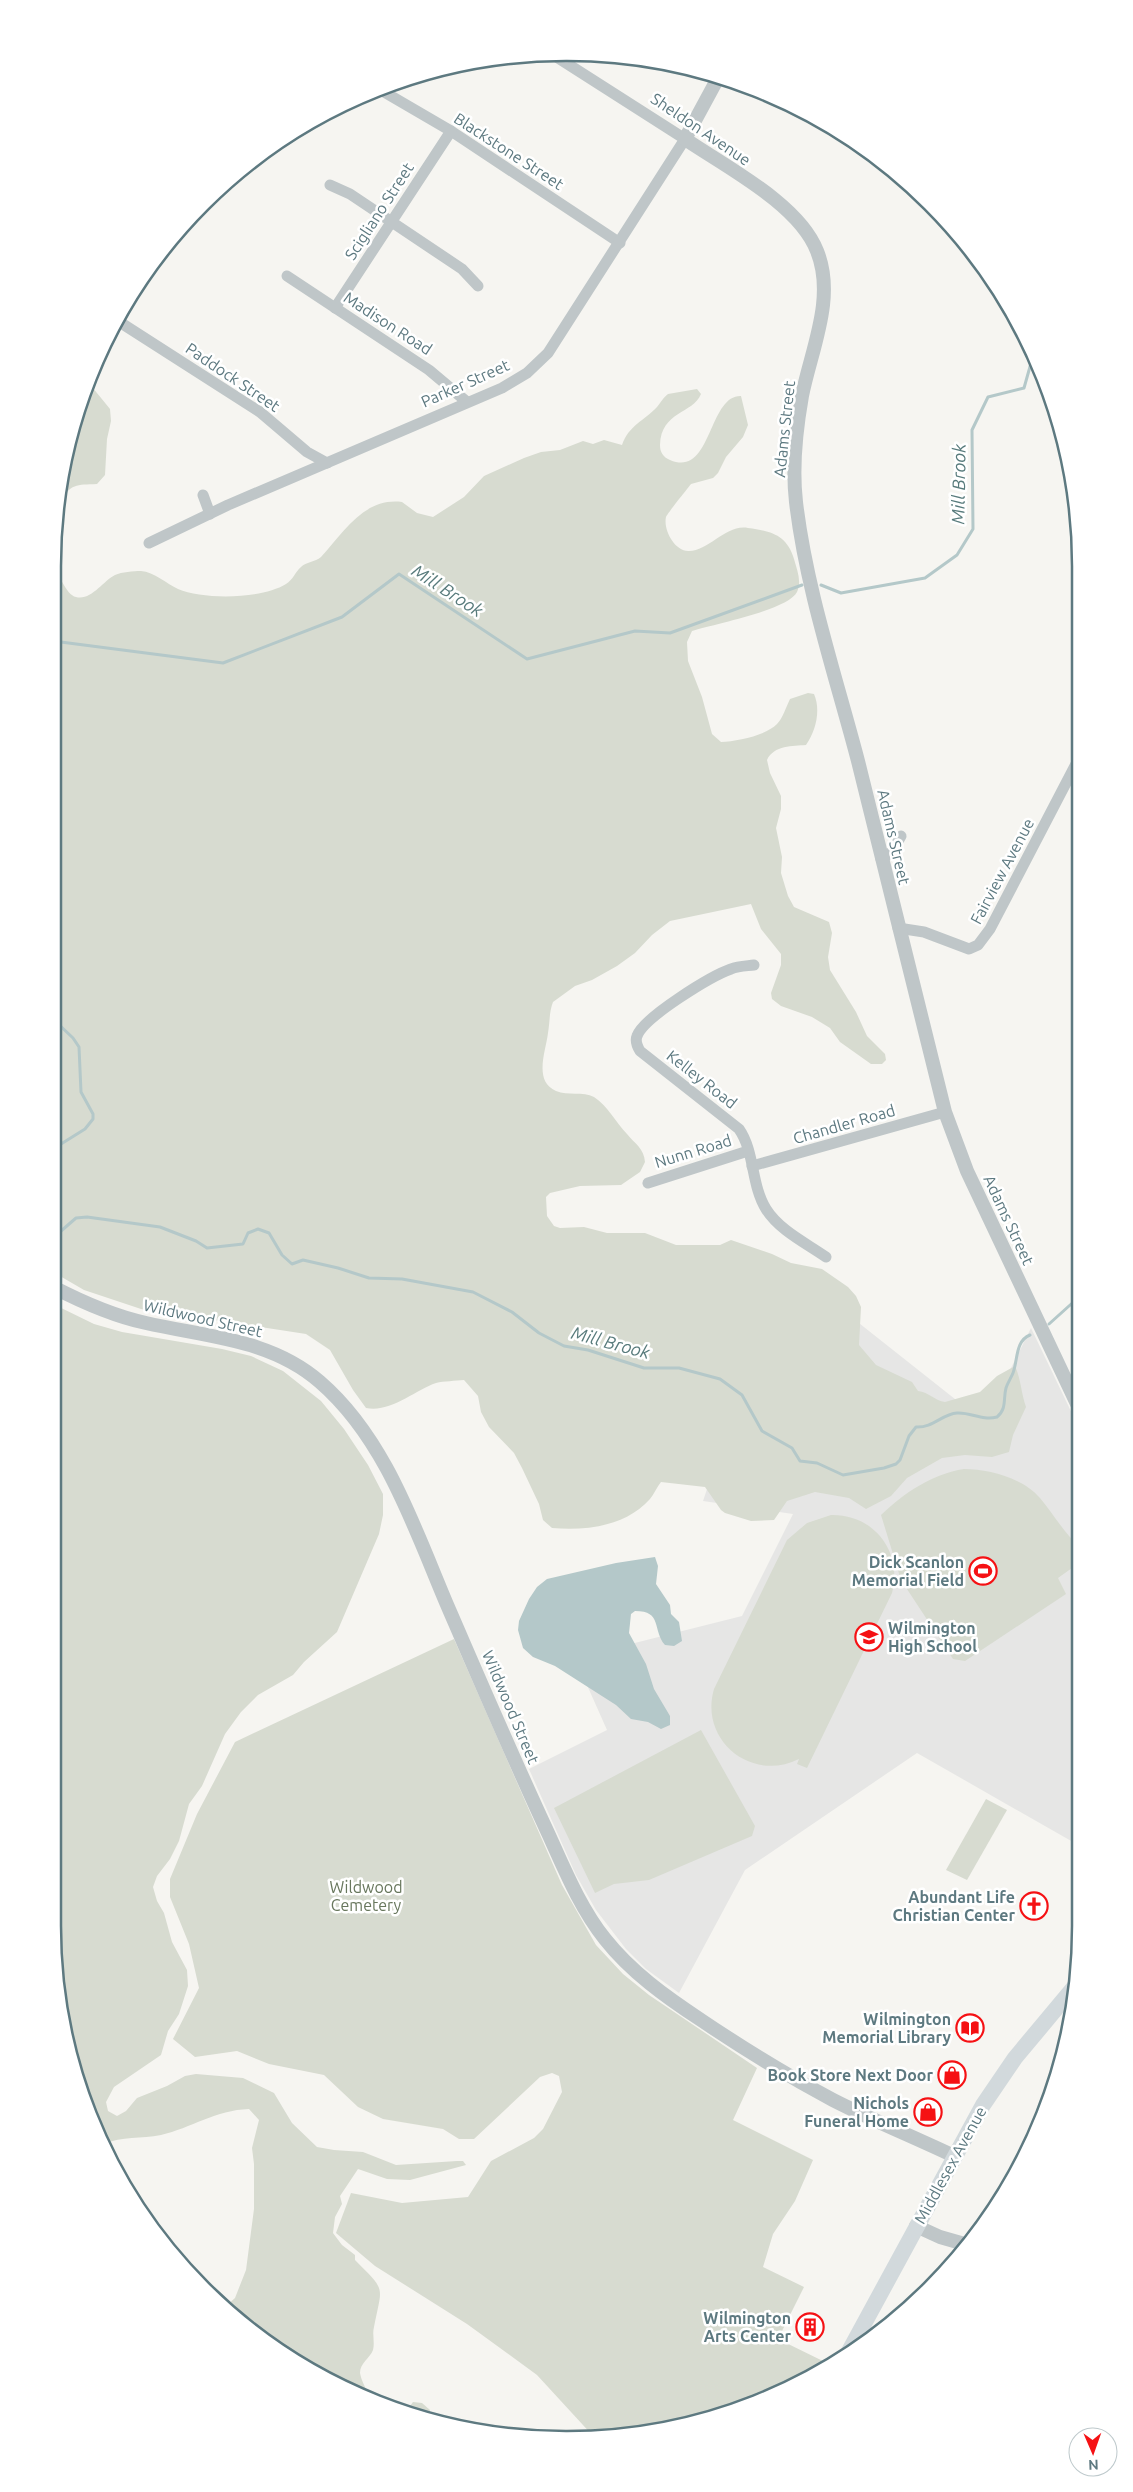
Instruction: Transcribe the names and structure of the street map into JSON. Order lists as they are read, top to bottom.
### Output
{
  "streets": {
    "main road": ["Middlesex Avenue"],
    "street": [
      "Sheldon Avenue",
      "Blackstone Street",
      "Scigliano Street",
      "Madison Road",
      "Paddock Street",
      "Parker Street",
      "Adams Street",
      "Fairview Avenue",
      "Kelley Road",
      "Chandler Road",
      "Nunn Road",
      "Wildwood Street"
    ]
  },
  "crossings": [
    ["Sheldon Avenue", "Parker Street"],
    ["Sheldon Avenue", "Adams Street"],
    ["Blackstone Street", "Scigliano Street"],
    ["Blackstone Street", "Parker Street"],
    ["Scigliano Street", "Madison Road"],
    ["Madison Road", "Parker Street"],
    ["Paddock Street", "Parker Street"],
    ["Adams Street", "Fairview Avenue"],
    ["Adams Street", "Chandler Road"],
    ["Kelley Road", "Chandler Road"],
    ["Kelley Road", "Nunn Road"],
    ["Wildwood Street", "Middlesex Avenue"]
  ],
  "water": ["Mill Brook"],
  "parks": ["Wildwood Cemetery"],
  "places": {
    "sports": ["Dick Scanlon Memorial Field"],
    "school or university": ["Wilmington High School"],
    "church": ["Abundant Life Christian Center"],
    "library": ["Wilmington Memorial Library"],
    "shop": ["Book Store Next Door", "Nichols Funeral Home"],
    "building": ["Wilmington Arts Center"]
  },
  "north": "bottom"
}
